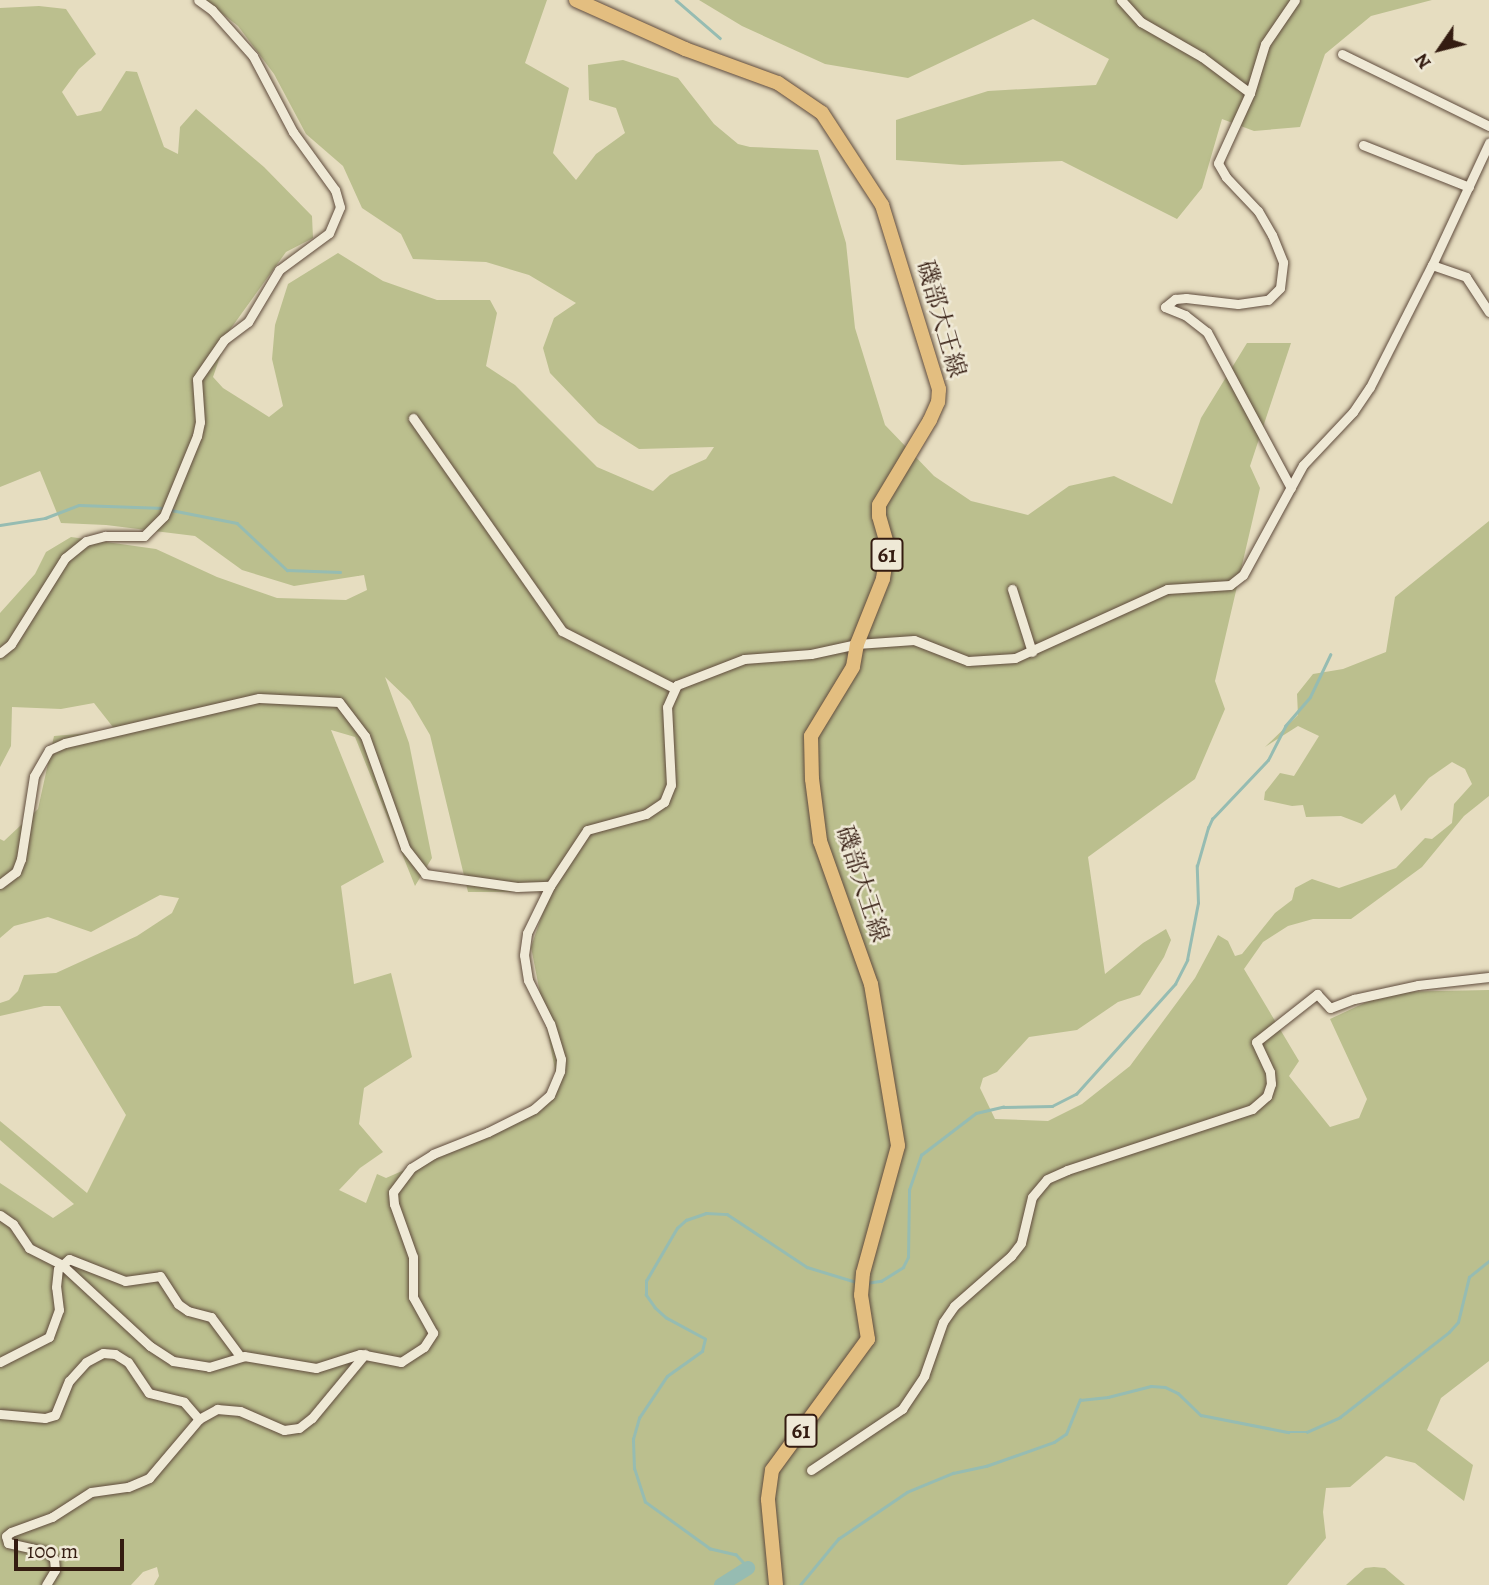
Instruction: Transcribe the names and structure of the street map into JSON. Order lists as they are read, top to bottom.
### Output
{
  "streets": {
    "main road": ["磯部大王線", "61"]
  },
  "scale_bar": "100 m",
  "north": "bottom left"
}
